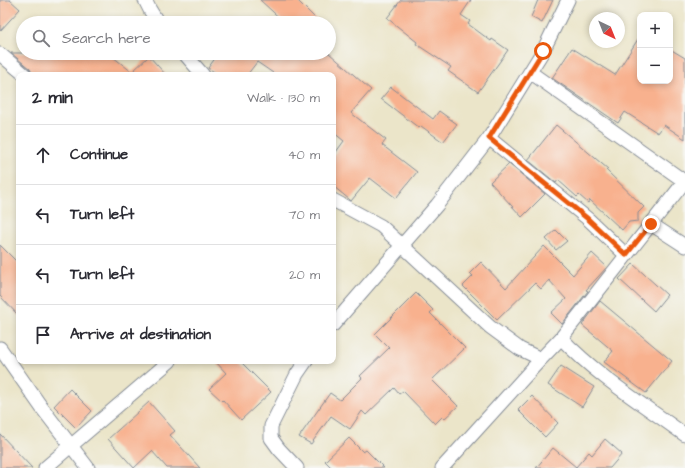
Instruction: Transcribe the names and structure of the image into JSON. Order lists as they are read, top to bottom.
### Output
{
  "north": "bottom right",
  "page": {
    "map_buttons": ["+", "−"],
    "search": "Search here",
    "heading": ["2 min", "Walk · 130 m"],
    "list": [
      ["Continue", "40 m"],
      ["Turn left", "70 m"],
      ["Turn left", "20 m"],
      "Arrive at destination"
    ]
  }
}
